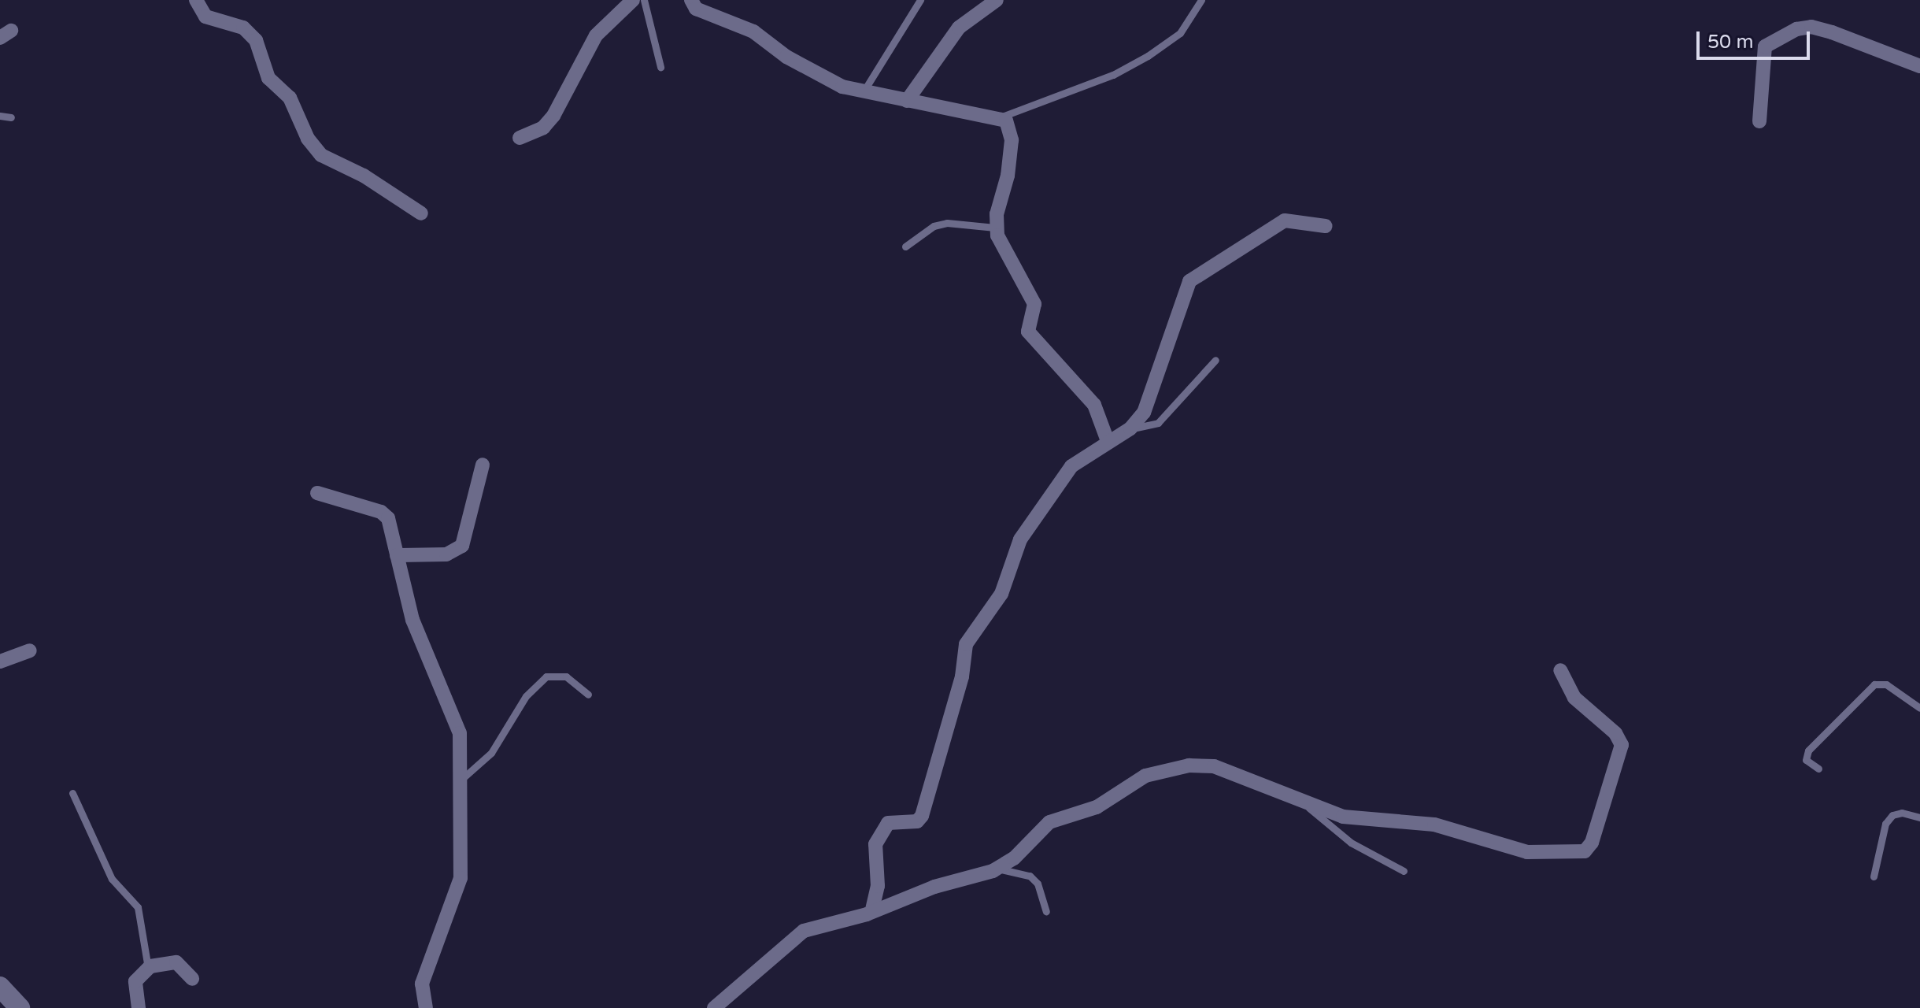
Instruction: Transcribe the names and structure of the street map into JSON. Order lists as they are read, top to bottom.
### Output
{
  "scale_bar": "50 m"
}
